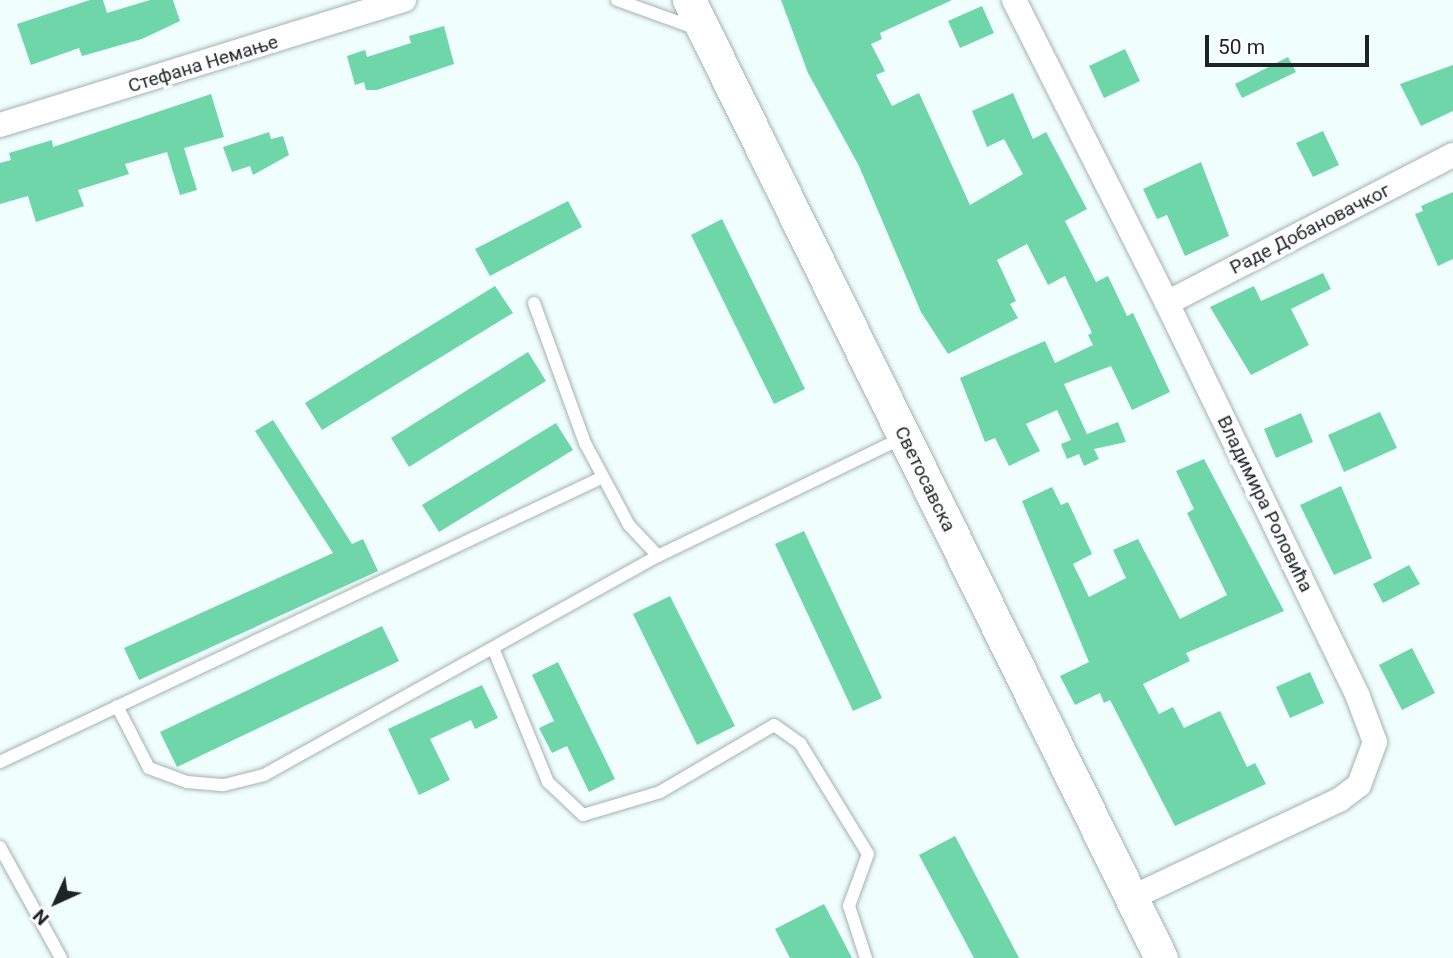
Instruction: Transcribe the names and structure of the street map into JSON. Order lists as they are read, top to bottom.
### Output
{
  "streets": {
    "main road": ["Светосавска"],
    "street": ["Стефана Немање", "Раде Добановачког", "Владимира Роловића"]
  },
  "crossings": [
    ["Раде Добановачког", "Владимира Роловића"],
    ["Светосавска", "Владимира Роловића"]
  ],
  "scale_bar": "50 m",
  "north": "bottom left"
}
